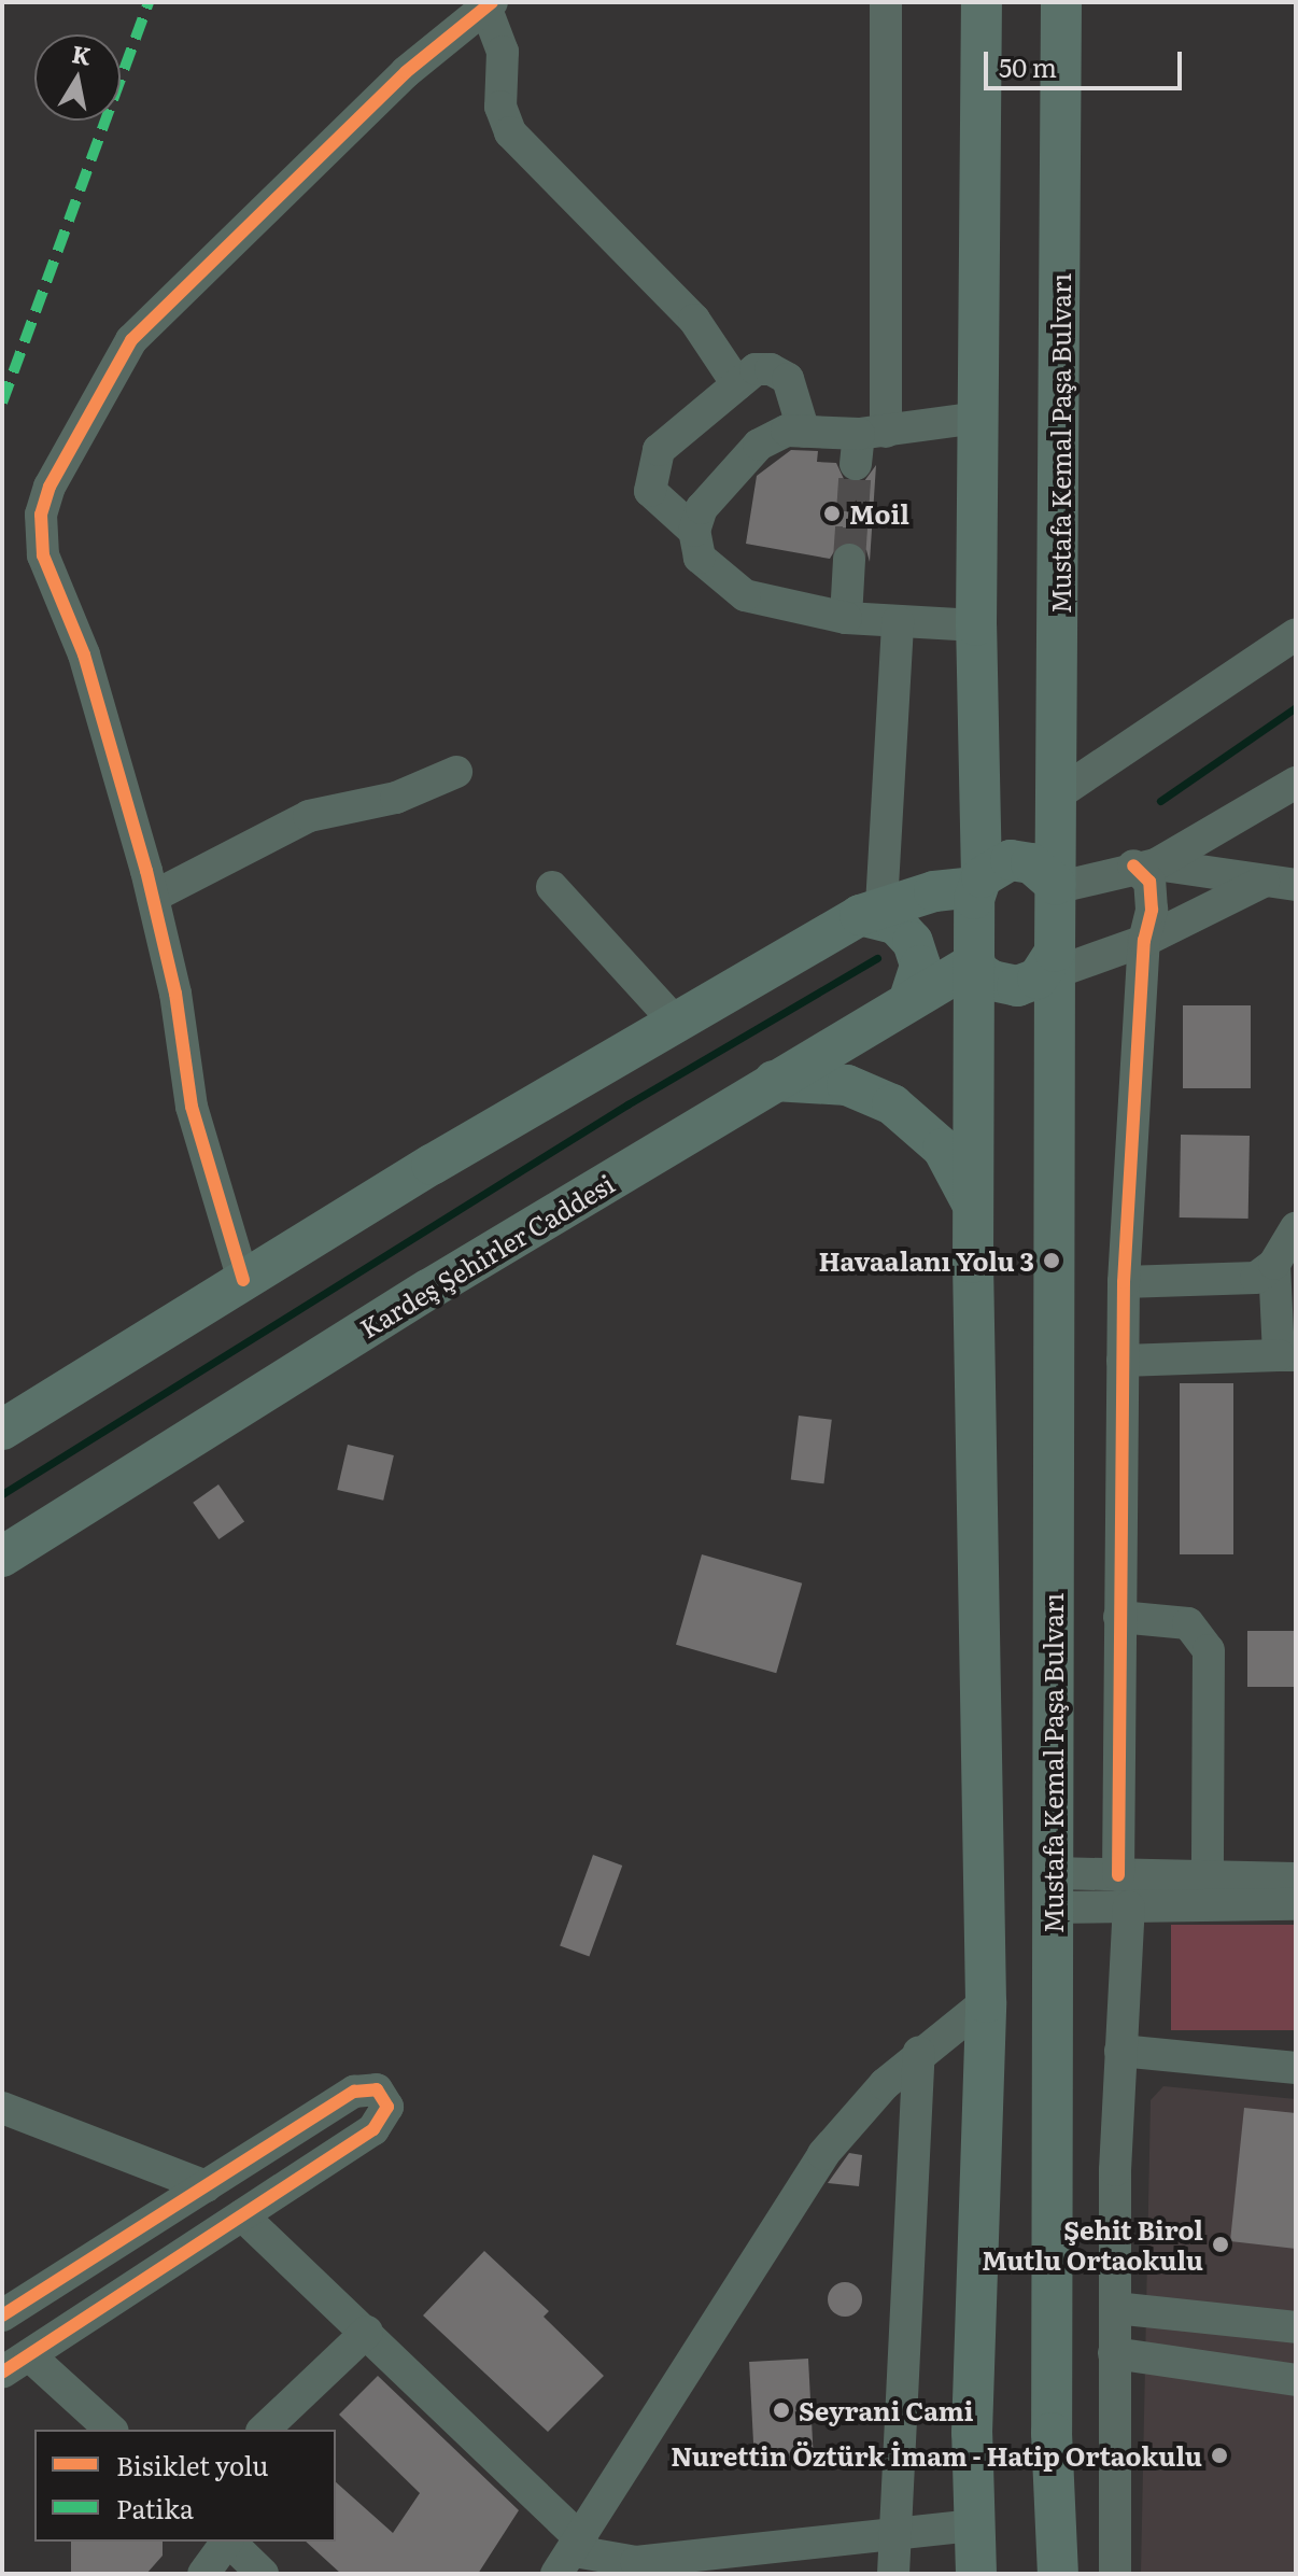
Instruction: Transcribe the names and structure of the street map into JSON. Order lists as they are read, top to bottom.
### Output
{
  "streets": {
    "main road": ["Mustafa Kemal Paşa Bulvarı", "Kardeş Şehirler Caddesi"]
  },
  "crossings": [
    ["Mustafa Kemal Paşa Bulvarı", "Kardeş Şehirler Caddesi"]
  ],
  "places": [
    "Moil",
    "Havaalanı Yolu 3",
    "Şehit Birol Mutlu Ortaokulu",
    "Seyrani Cami",
    "Nurettin Öztürk İmam - Hatip Ortaokulu"
  ],
  "legend": ["Bisiklet yolu", "Patika"],
  "scale_bar": "50 m",
  "north": "top"
}
